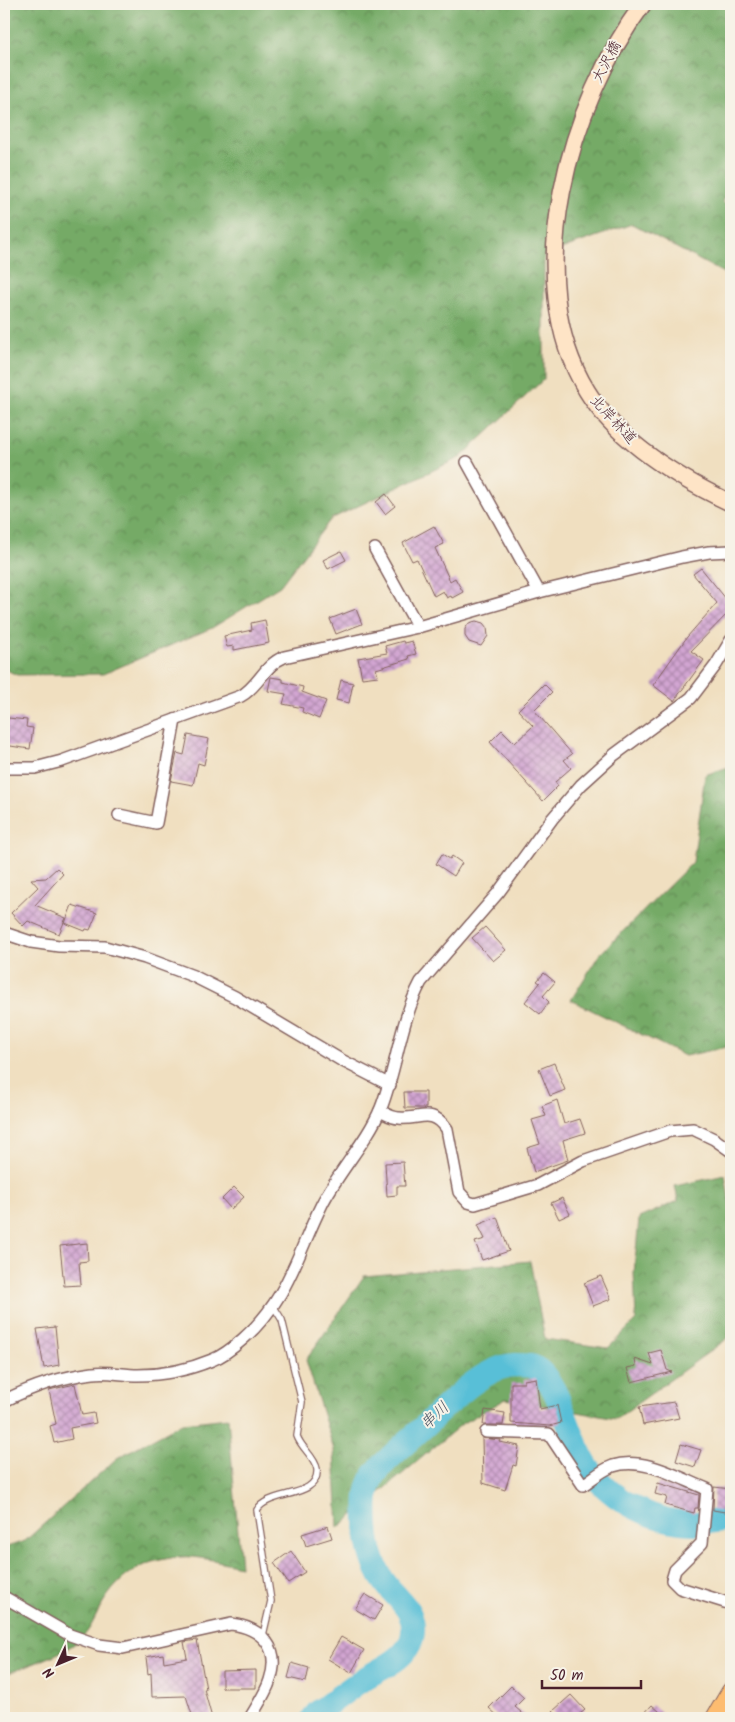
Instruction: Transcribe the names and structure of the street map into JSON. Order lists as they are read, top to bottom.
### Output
{
  "streets": {
    "street": ["大沢橋", "北岸林道"]
  },
  "crossings": [
    ["大沢橋", "北岸林道"]
  ],
  "water": ["串川"],
  "scale_bar": "50 m",
  "north": "bottom left"
}
